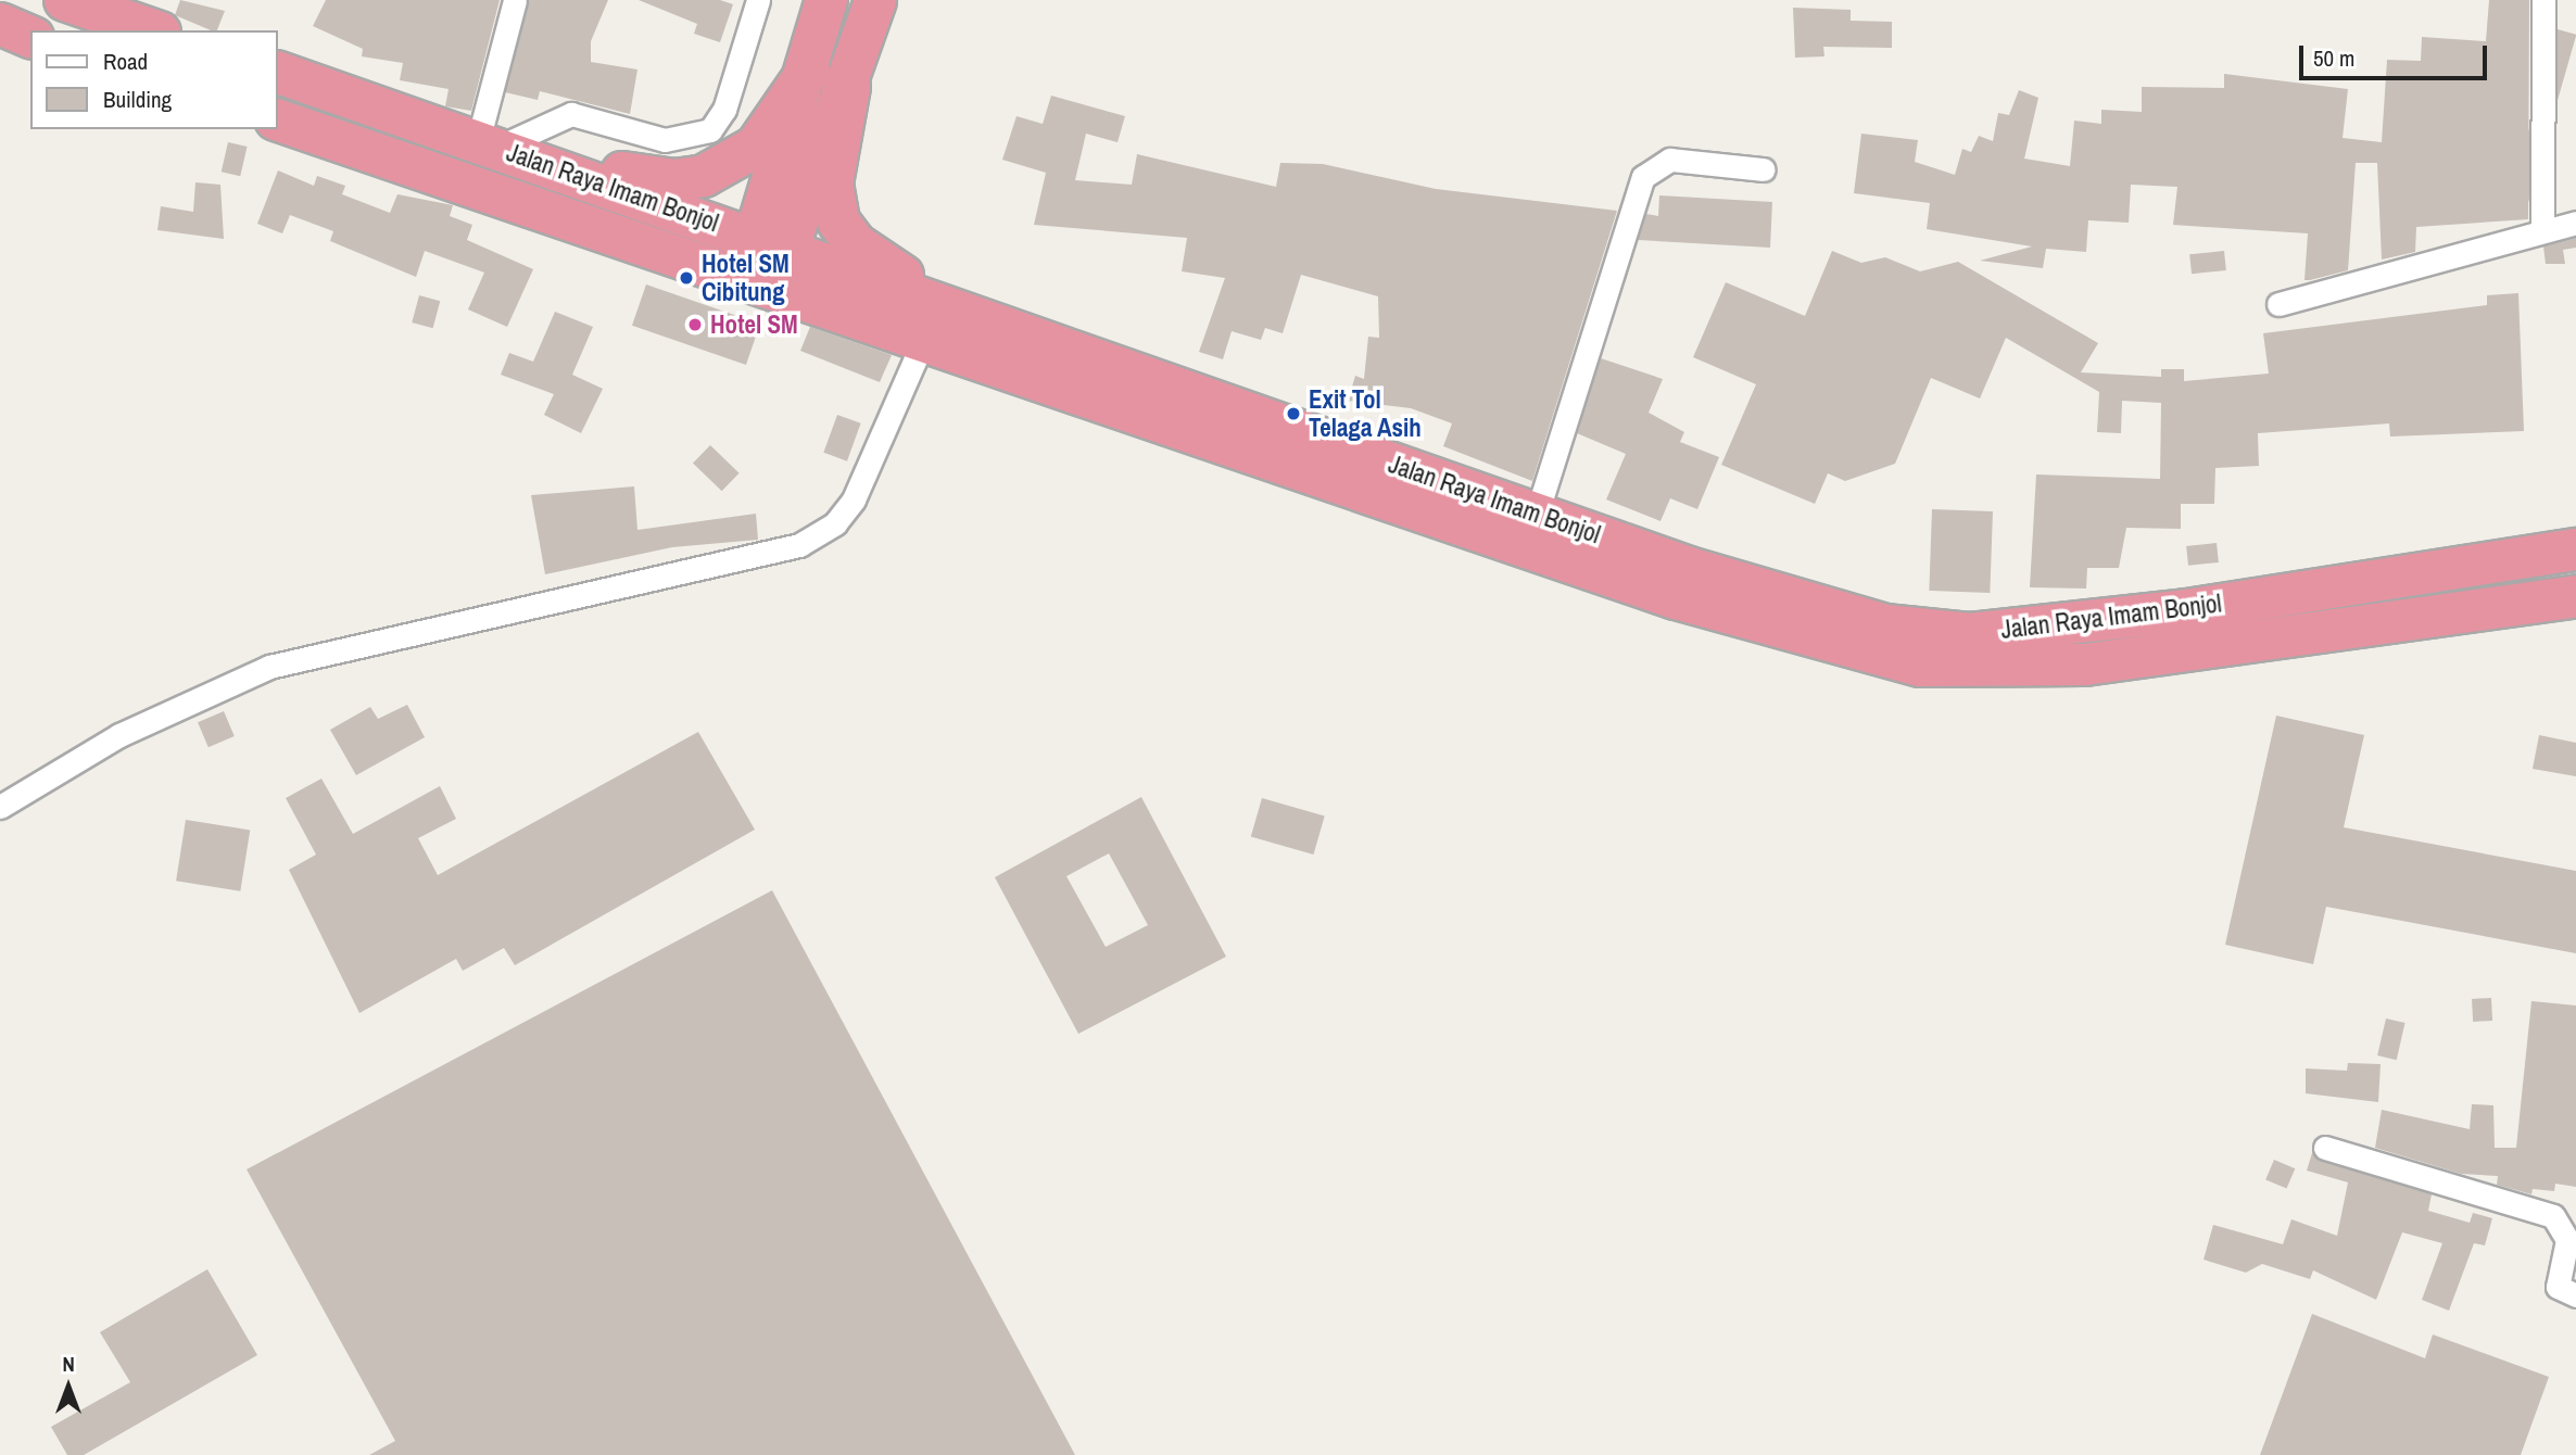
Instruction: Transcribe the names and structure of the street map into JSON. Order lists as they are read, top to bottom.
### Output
{
  "streets": {
    "highway": ["Jalan Raya Imam Bonjol"]
  },
  "places": ["Hotel SM Cibitung", "Hotel SM", "Exit Tol Telaga Asih"],
  "legend": ["Road", "Building"],
  "scale_bar": "50 m",
  "north": "top"
}
